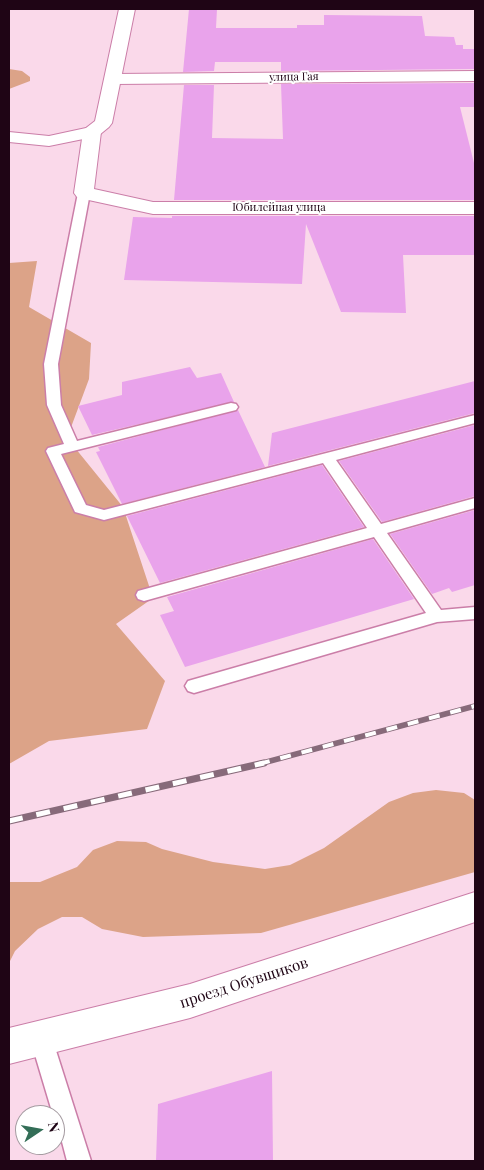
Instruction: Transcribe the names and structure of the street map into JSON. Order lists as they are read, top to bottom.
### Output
{
  "streets": {
    "street": ["улица Гая", "Юбилейная улица", "проезд Обувщиков"]
  },
  "north": "right"
}
